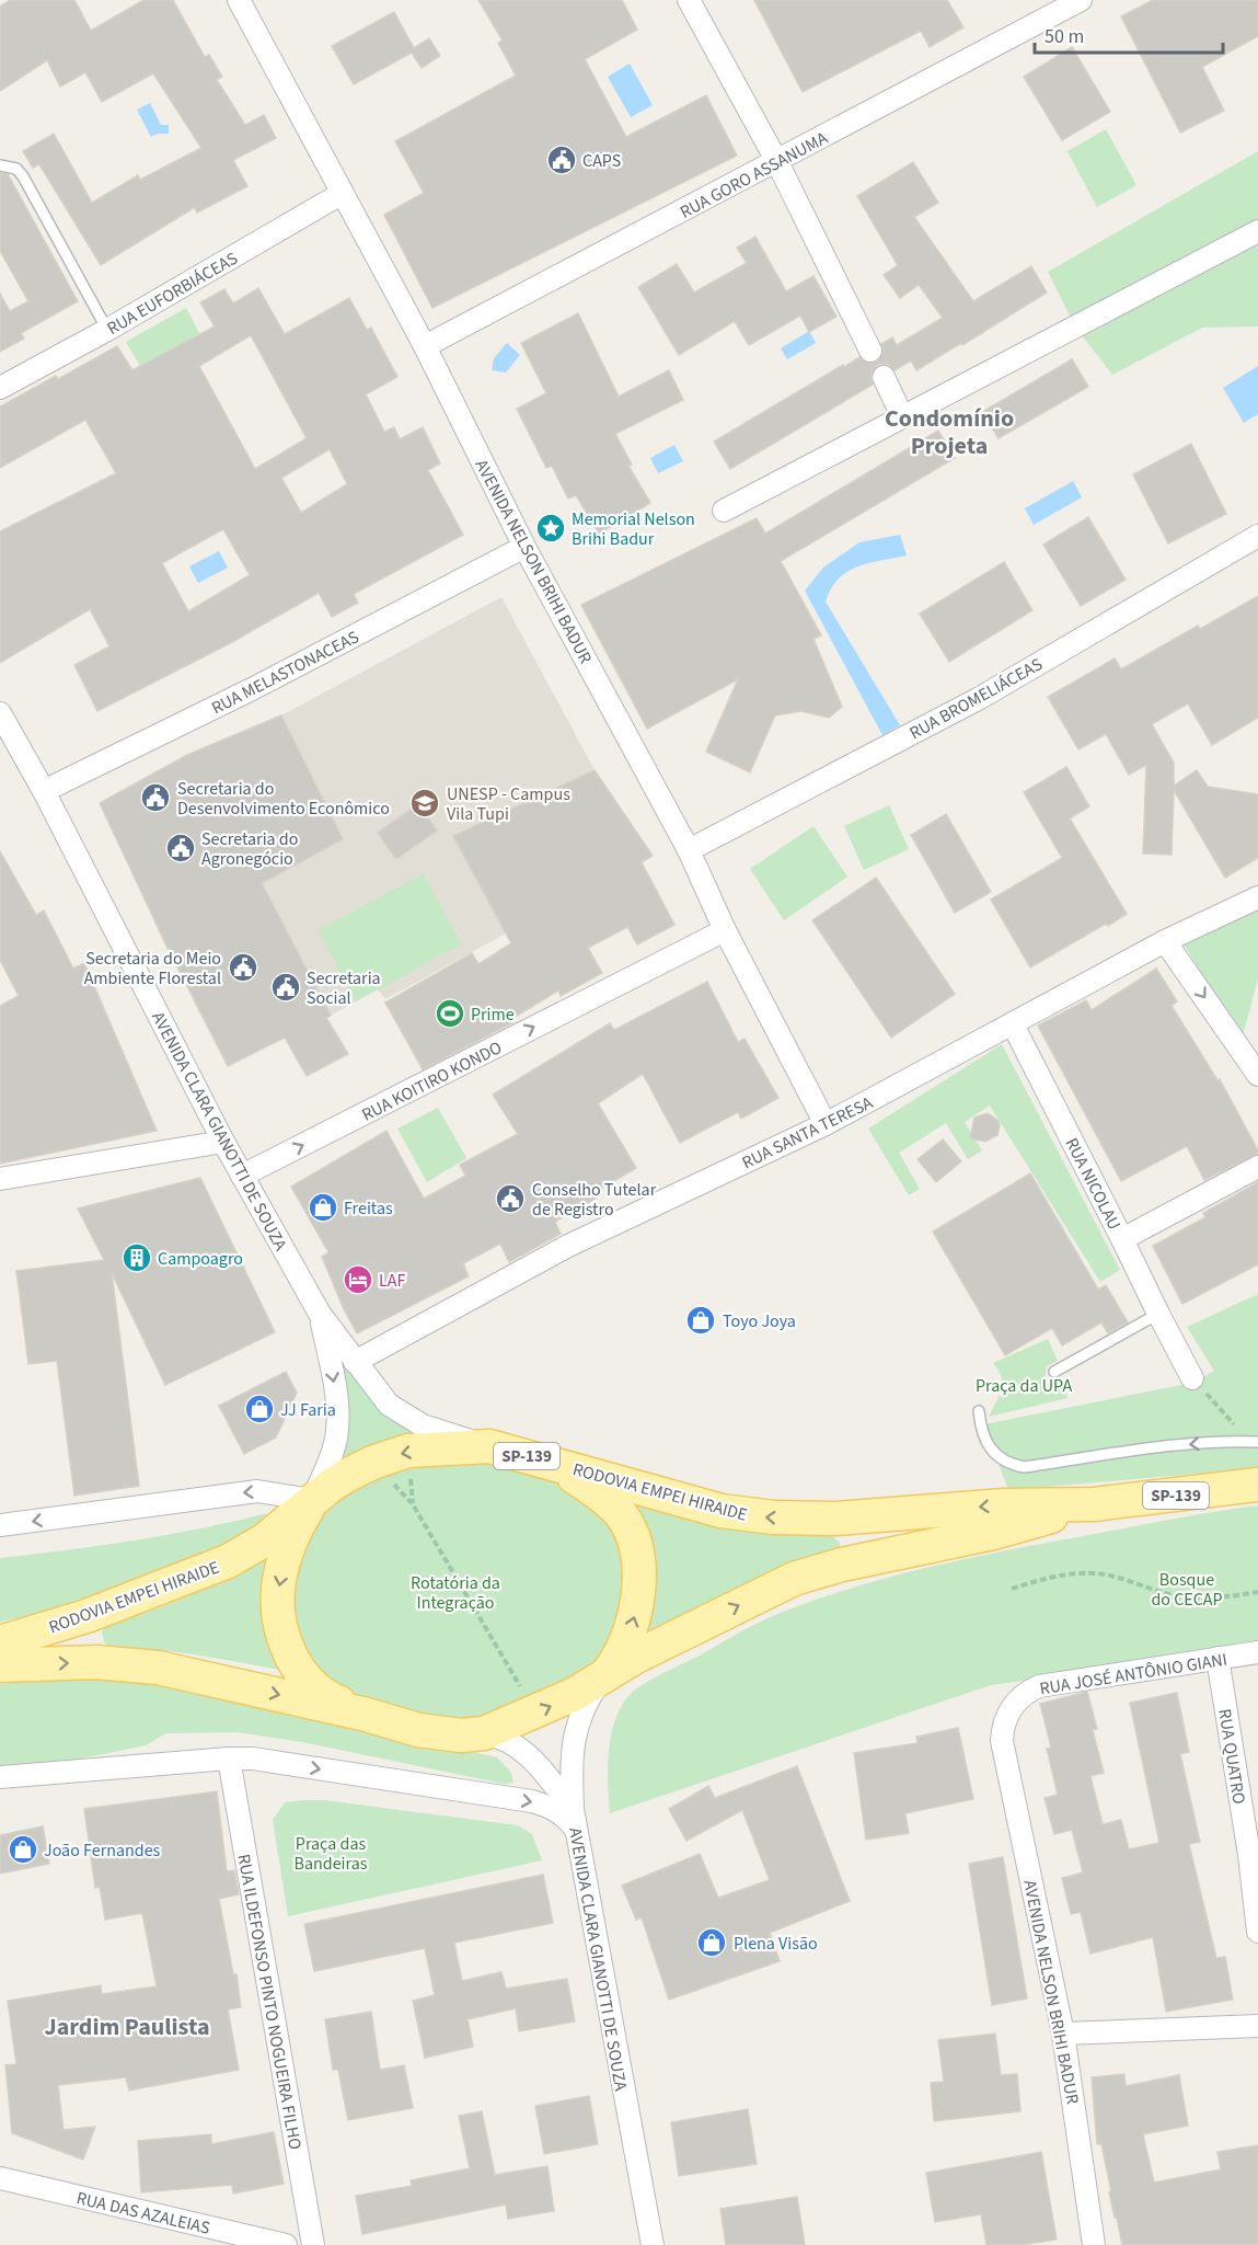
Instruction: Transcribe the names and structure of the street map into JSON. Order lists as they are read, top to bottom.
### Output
{
  "streets": {
    "main road": ["SP-139", "RODOVIA EMPEI HIRAIDE"],
    "street": [
      "RUA GORO ASSANUMA",
      "RUA EUFORBIÁCEAS",
      "AVENIDA NELSON BRIHI BADUR",
      "RUA MELASTONACEAS",
      "RUA BROMELIÁCEAS",
      "RUA KOITIRO KONDO",
      "AVENIDA CLARA GIANOTTI DE SOUZA",
      "RUA SANTA TERESA",
      "RUA NICOLAU",
      "RUA JOSÉ ANTÔNIO GIANI",
      "RUA QUATRO",
      "RUA ILDEFONSO PINTO NOGUEIRA FILHO",
      "RUA DAS AZALEIAS"
    ]
  },
  "crossings": [
    ["RUA GORO ASSANUMA", "AVENIDA NELSON BRIHI BADUR"],
    ["RUA EUFORBIÁCEAS", "AVENIDA NELSON BRIHI BADUR"],
    ["AVENIDA NELSON BRIHI BADUR", "RUA MELASTONACEAS"],
    ["AVENIDA NELSON BRIHI BADUR", "RUA BROMELIÁCEAS"],
    ["AVENIDA NELSON BRIHI BADUR", "RUA KOITIRO KONDO"],
    ["AVENIDA NELSON BRIHI BADUR", "RUA SANTA TERESA"],
    ["AVENIDA NELSON BRIHI BADUR", "RUA JOSÉ ANTÔNIO GIANI"],
    ["RUA MELASTONACEAS", "AVENIDA CLARA GIANOTTI DE SOUZA"],
    ["RUA KOITIRO KONDO", "AVENIDA CLARA GIANOTTI DE SOUZA"],
    ["AVENIDA CLARA GIANOTTI DE SOUZA", "RUA SANTA TERESA"],
    ["AVENIDA CLARA GIANOTTI DE SOUZA", "RODOVIA EMPEI HIRAIDE"],
    ["RUA SANTA TERESA", "RUA NICOLAU"],
    ["RUA JOSÉ ANTÔNIO GIANI", "RUA QUATRO"]
  ],
  "one_way": ["RUA KOITIRO KONDO"],
  "districts": ["Condomínio Projeta", "Jardim Paulista"],
  "parks": [
    "Praça da UPA",
    "Bosque do CECAP",
    "Rotatória da Integração",
    "Praça das Bandeiras"
  ],
  "places": {
    "public building": [
      "CAPS",
      "Secretaria do Desenvolvimento Econômico",
      "Secretaria do Agronegócio",
      "Secretaria do Meio Ambiente Florestal",
      "Secretaria Social",
      "Conselho Tutelar de Registro"
    ],
    "place": ["Memorial Nelson Brihi Badur"],
    "school or university": ["UNESP - Campus Vila Tupi"],
    "sports": ["Prime"],
    "shop": [
      "Freitas",
      "Toyo Joya",
      "JJ Faria",
      "João Fernandes",
      "Plena Visão"
    ],
    "building": ["Campoagro"],
    "hotel": ["LAF"]
  },
  "scale_bar": "50 m"
}
